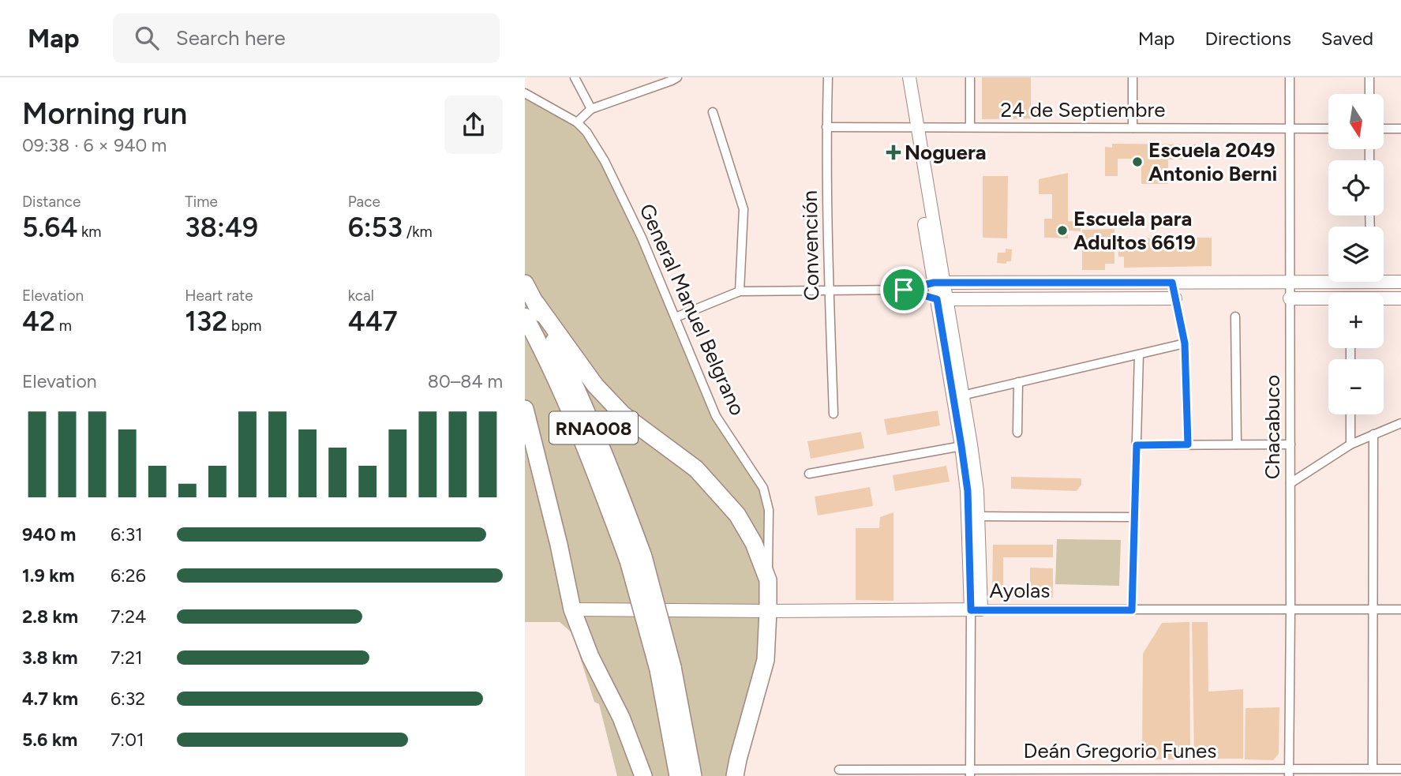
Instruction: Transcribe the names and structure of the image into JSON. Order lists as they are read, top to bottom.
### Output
{
  "streets": {
    "highway": ["RNA008"],
    "street": [
      "24 de Septiembre",
      "Convención",
      "General Manuel Belgrano",
      "Chacabuco",
      "Ayolas",
      "Deán Gregorio Funes"
    ]
  },
  "crossings": [
    ["24 de Septiembre", "Convención"],
    ["24 de Septiembre", "Chacabuco"],
    ["Chacabuco", "Ayolas"],
    ["Chacabuco", "Deán Gregorio Funes"],
    ["RNA008", "Ayolas"]
  ],
  "places": {
    "health": ["Noguera"],
    "other": ["Escuela 2049 Antonio Berni", "Escuela para Adultos 6619"]
  },
  "north": "bottom",
  "page": {
    "header": "Map",
    "search": "Search here",
    "nav": ["Map", "Directions", "Saved"],
    "heading": ["Morning run", "09:38 · 6 × 940 m"],
    "map_buttons": ["+", "−"],
    "stats": [
      ["Distance", "5.64 km"],
      ["Time", "38:49"],
      ["Pace", "6:53 /km"],
      ["Elevation", "42 m"],
      ["Heart rate", "132 bpm"],
      ["kcal", "447"]
    ],
    "chart": ["Elevation", "80–84 m"],
    "list": [
      {
        "name": "940 m",
        "note": "6:31"
      },
      {
        "name": "1.9 km",
        "note": "6:26"
      },
      {
        "name": "2.8 km",
        "note": "7:24"
      },
      {
        "name": "3.8 km",
        "note": "7:21"
      },
      {
        "name": "4.7 km",
        "note": "6:32"
      },
      {
        "name": "5.6 km",
        "note": "7:01"
      }
    ]
  }
}
